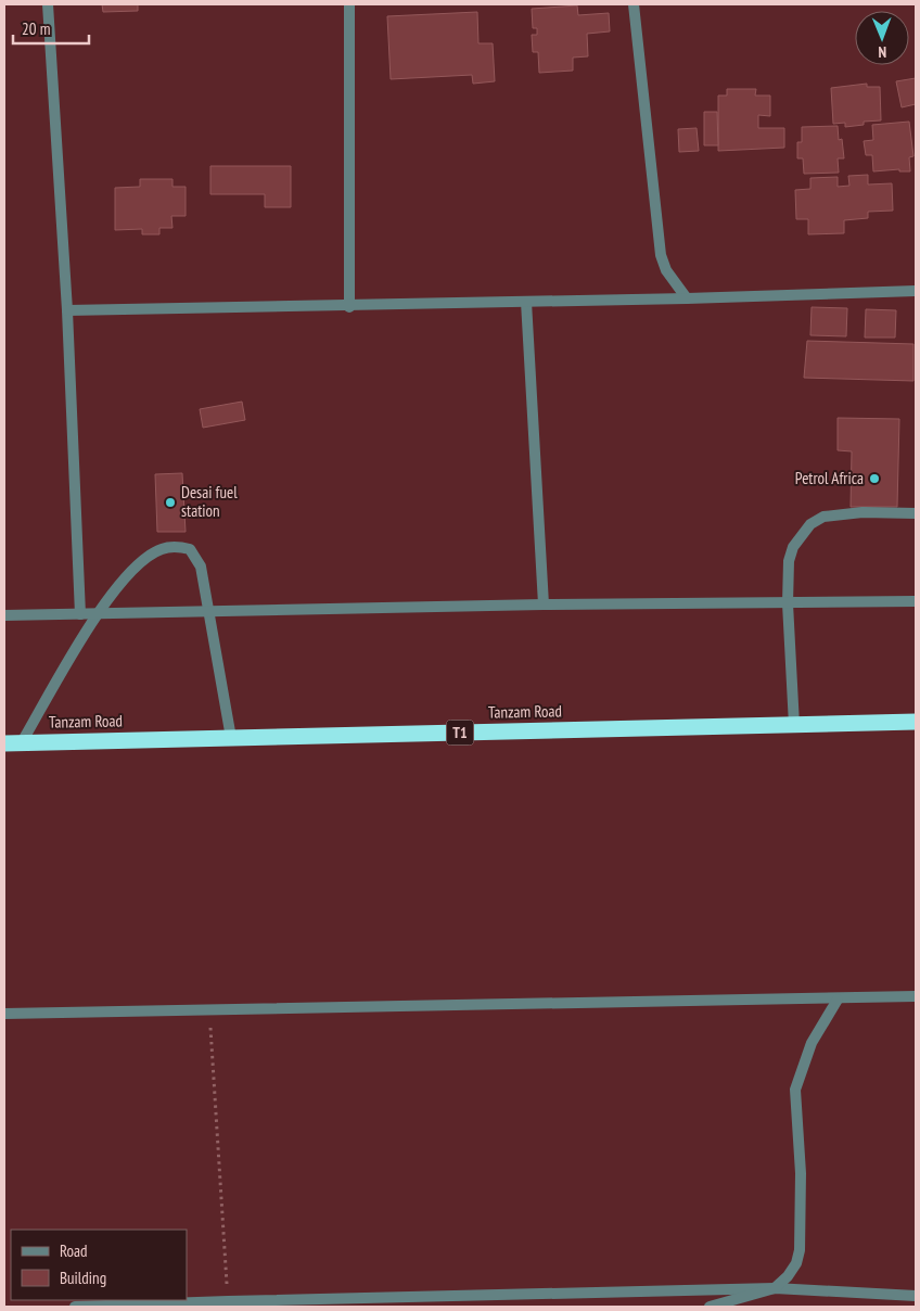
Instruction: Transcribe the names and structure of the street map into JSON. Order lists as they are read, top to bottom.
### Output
{
  "streets": {
    "highway": ["Tanzam Road", "T1"]
  },
  "places": ["Petrol Africa", "Desai fuel station"],
  "legend": ["Road", "Building"],
  "scale_bar": "20 m",
  "north": "bottom"
}
